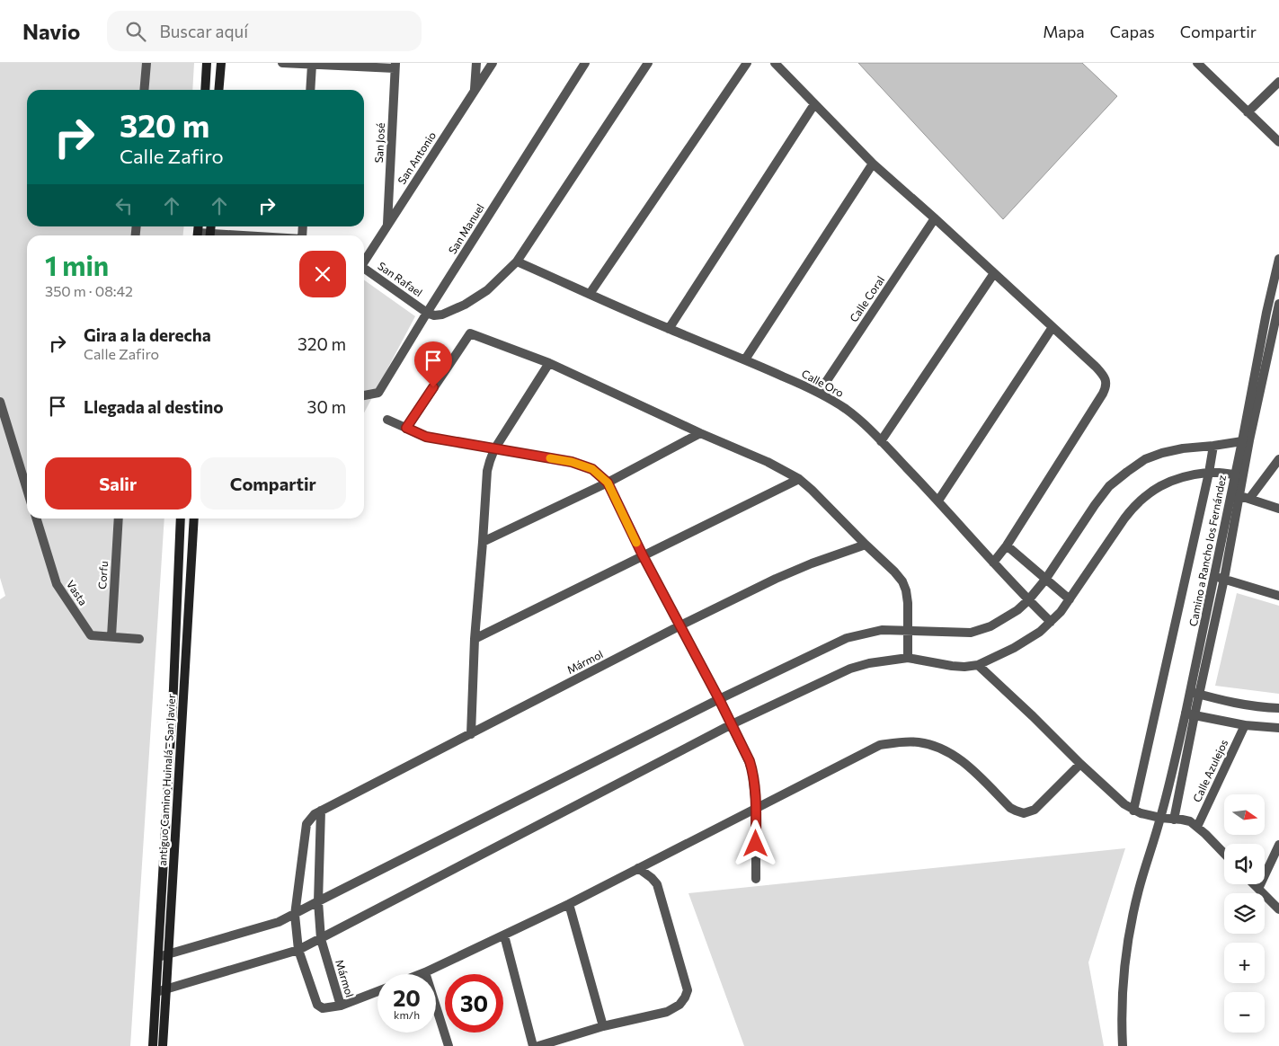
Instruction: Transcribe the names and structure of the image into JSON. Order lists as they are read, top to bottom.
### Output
{
  "streets": {
    "main road": ["antiguo Camino Huinalá - San Javier"],
    "street": [
      "San José",
      "San Antonio",
      "San Manuel",
      "San Rafael",
      "Calle Coral",
      "Calle Oro",
      "Camino a Rancho los Fernández",
      "Corfu",
      "Vasta",
      "Mármol",
      "Calle Azulejos"
    ]
  },
  "crossings": [
    ["San José", "San Antonio"],
    ["San Manuel", "San Rafael"],
    ["Calle Coral", "Calle Oro"],
    ["Corfu", "Vasta"]
  ],
  "north": "right",
  "page": {
    "header": "Navio",
    "search": "Buscar aquí",
    "nav": ["Mapa", "Capas", "Compartir"],
    "turn": ["320 m", "Calle Zafiro"],
    "heading": ["1 min", "350 m · 08:42"],
    "list": [
      {
        "name": "Gira a la derecha",
        "note": "Calle Zafiro",
        "value": "320 m"
      },
      {
        "name": "Llegada al destino",
        "value": "30 m"
      }
    ],
    "buttons": ["Salir", "Compartir"],
    "map_buttons": ["+", "−"],
    "speed": "20 km/h",
    "limit": "30"
  }
}
